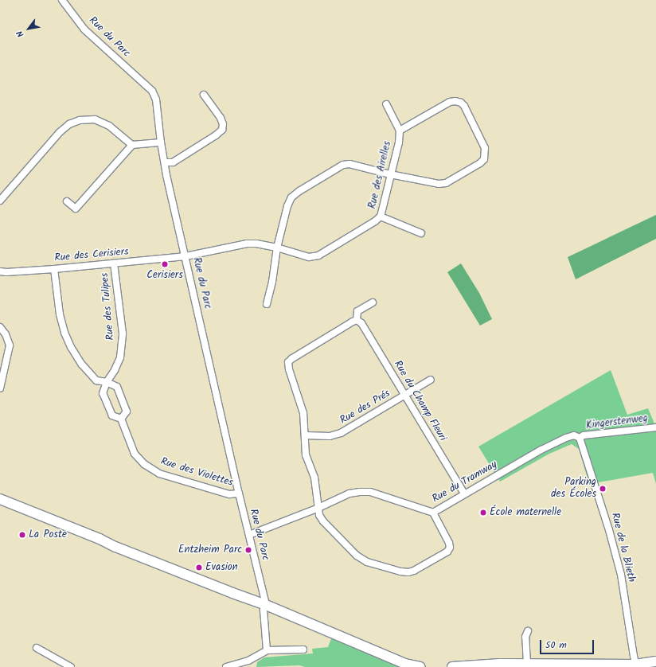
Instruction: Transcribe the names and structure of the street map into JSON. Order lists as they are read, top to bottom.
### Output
{
  "streets": {
    "street": [
      "Rue du Parc",
      "Rue des Airelles",
      "Rue des Cerisiers",
      "Rue des Tulipes",
      "Rue du Champ Fleuri",
      "Rue des Prés",
      "Kingerstenweg",
      "Rue des Violettes",
      "Rue du Tramway",
      "Rue de la Blieth"
    ]
  },
  "crossings": [
    ["Rue du Parc", "Rue des Airelles"],
    ["Rue du Parc", "Rue des Cerisiers"],
    ["Rue du Parc", "Rue des Violettes"],
    ["Rue du Parc", "Rue du Tramway"],
    ["Rue des Airelles", "Rue des Cerisiers"],
    ["Rue des Cerisiers", "Rue des Tulipes"],
    ["Rue des Tulipes", "Rue des Violettes"],
    ["Rue du Champ Fleuri", "Rue des Prés"],
    ["Rue du Champ Fleuri", "Rue du Tramway"],
    ["Kingerstenweg", "Rue du Tramway"],
    ["Kingerstenweg", "Rue de la Blieth"],
    ["Rue du Tramway", "Rue de la Blieth"]
  ],
  "places": [
    "Cerisiers",
    "Parking des Écoles",
    "École maternelle",
    "La Poste",
    "Entzheim Parc",
    "Evasion"
  ],
  "scale_bar": "50 m",
  "north": "bottom left"
}
